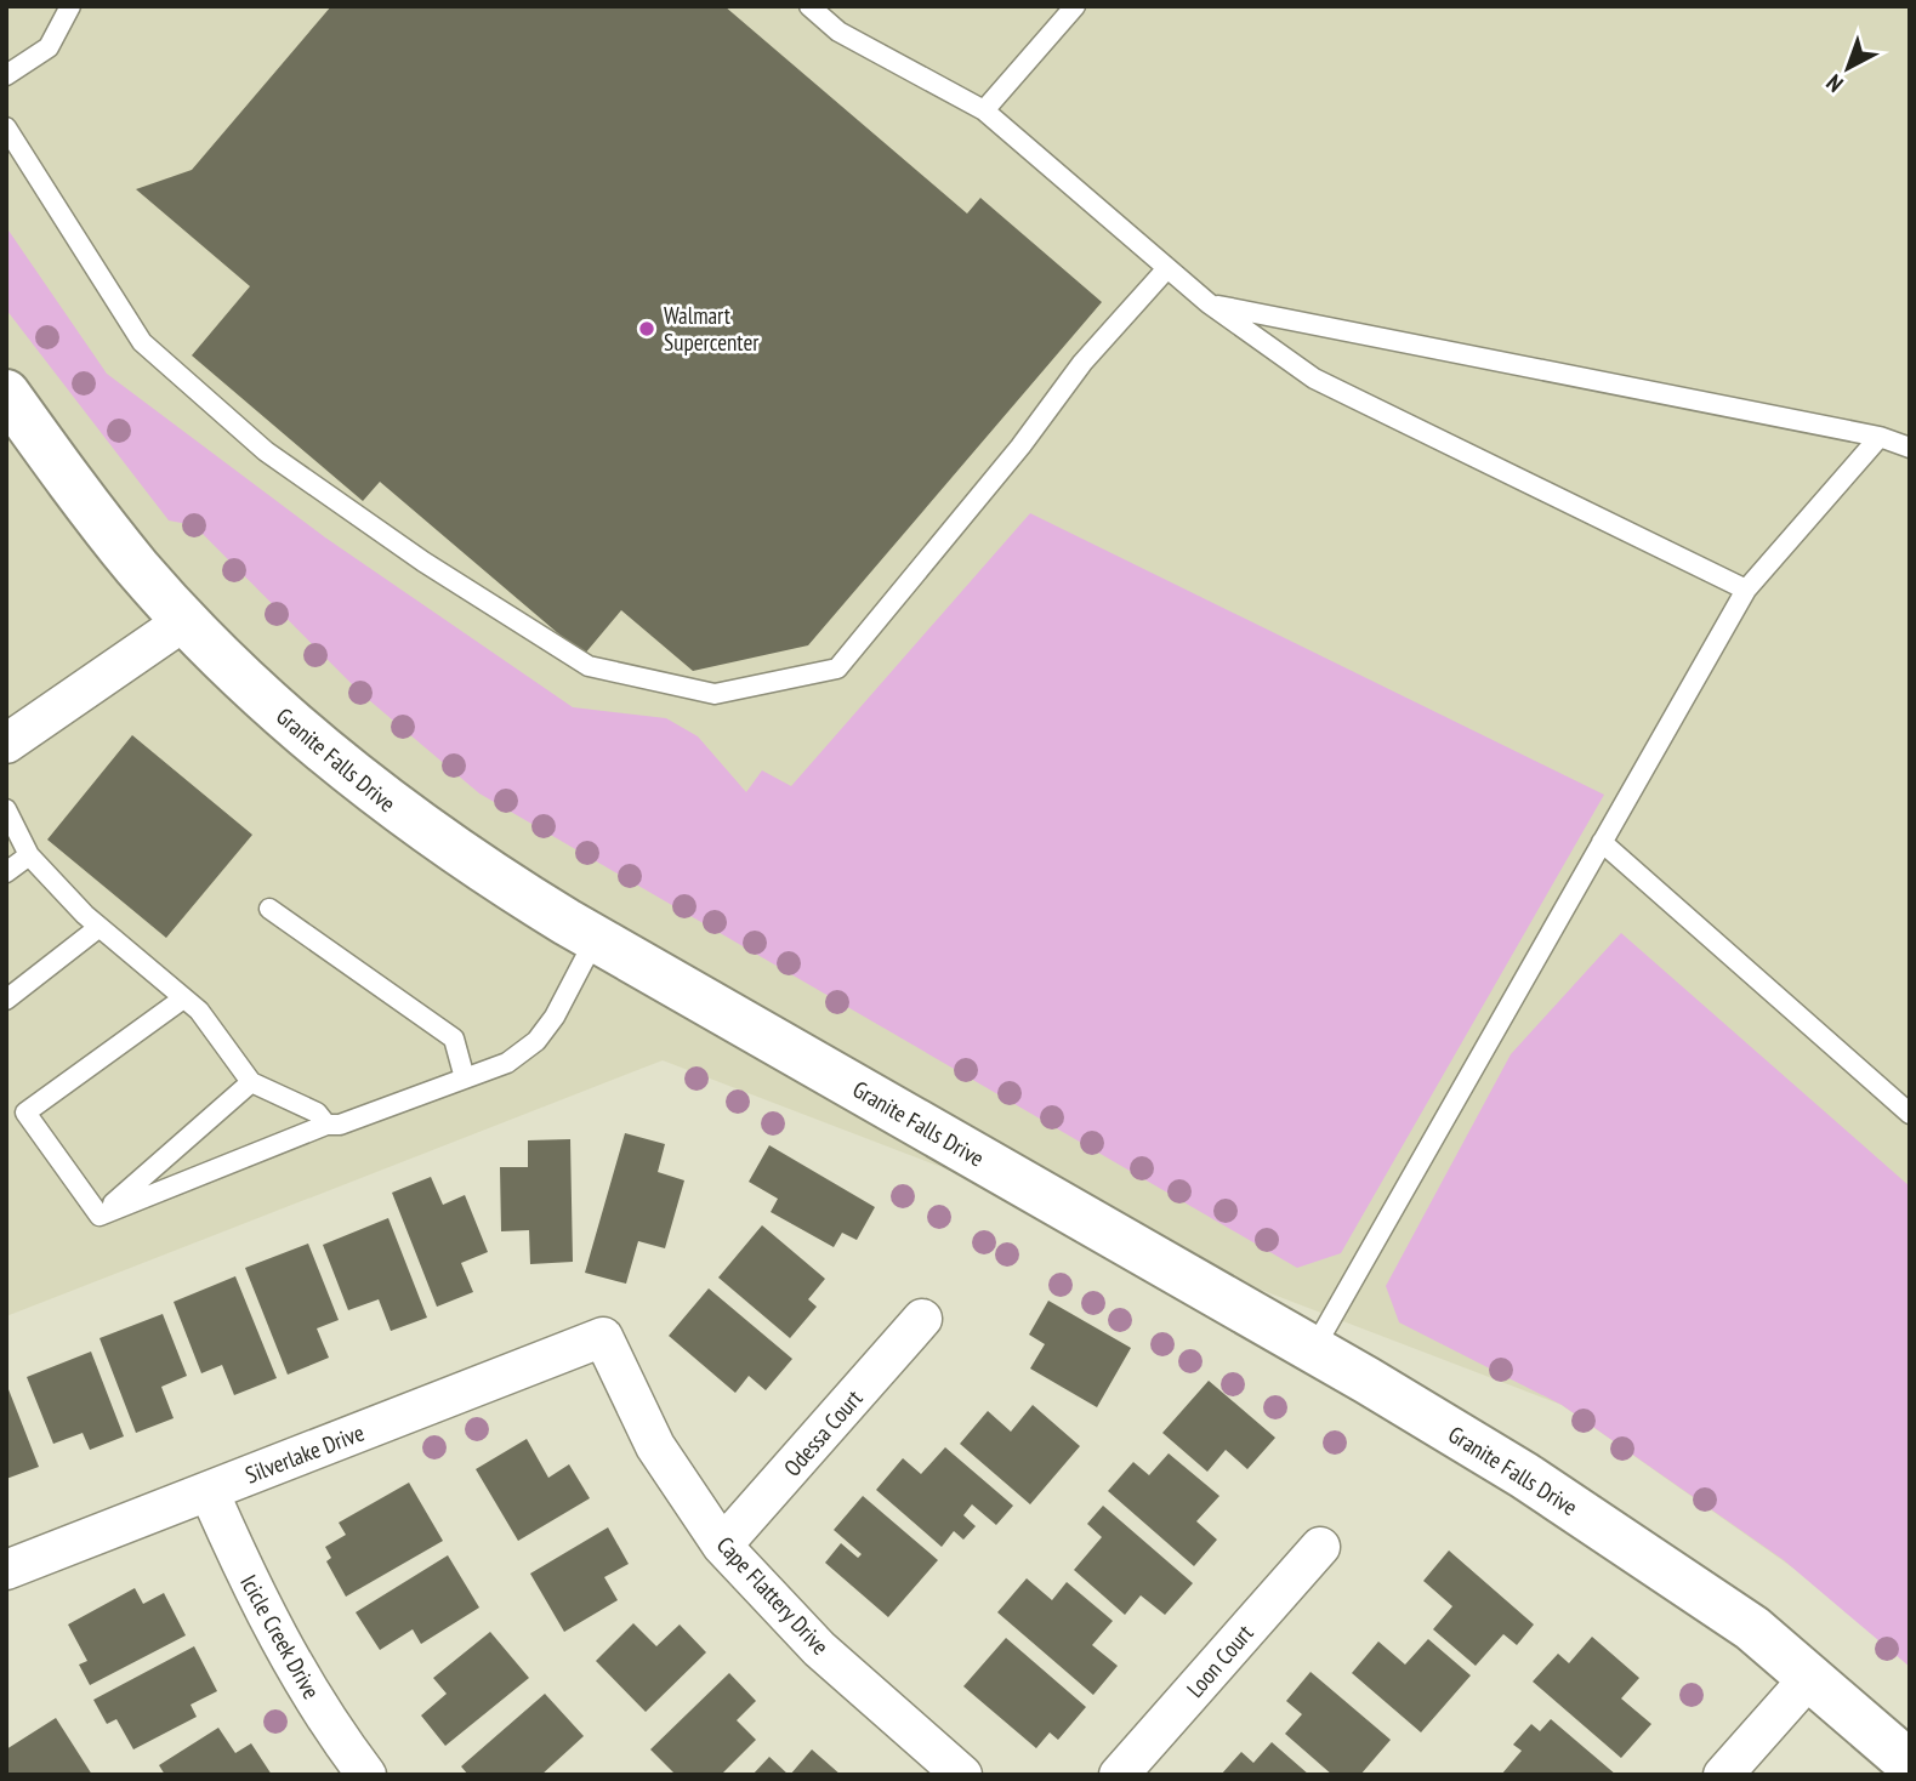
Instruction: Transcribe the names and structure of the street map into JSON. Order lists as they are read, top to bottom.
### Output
{
  "streets": {
    "street": [
      "Granite Falls Drive",
      "Odessa Court",
      "Silverlake Drive",
      "Cape Flattery Drive",
      "Icicle Creek Drive",
      "Loon Court"
    ]
  },
  "crossings": [
    ["Odessa Court", "Cape Flattery Drive"],
    ["Silverlake Drive", "Cape Flattery Drive"],
    ["Silverlake Drive", "Icicle Creek Drive"]
  ],
  "places": ["Walmart Supercenter"],
  "north": "bottom left"
}
